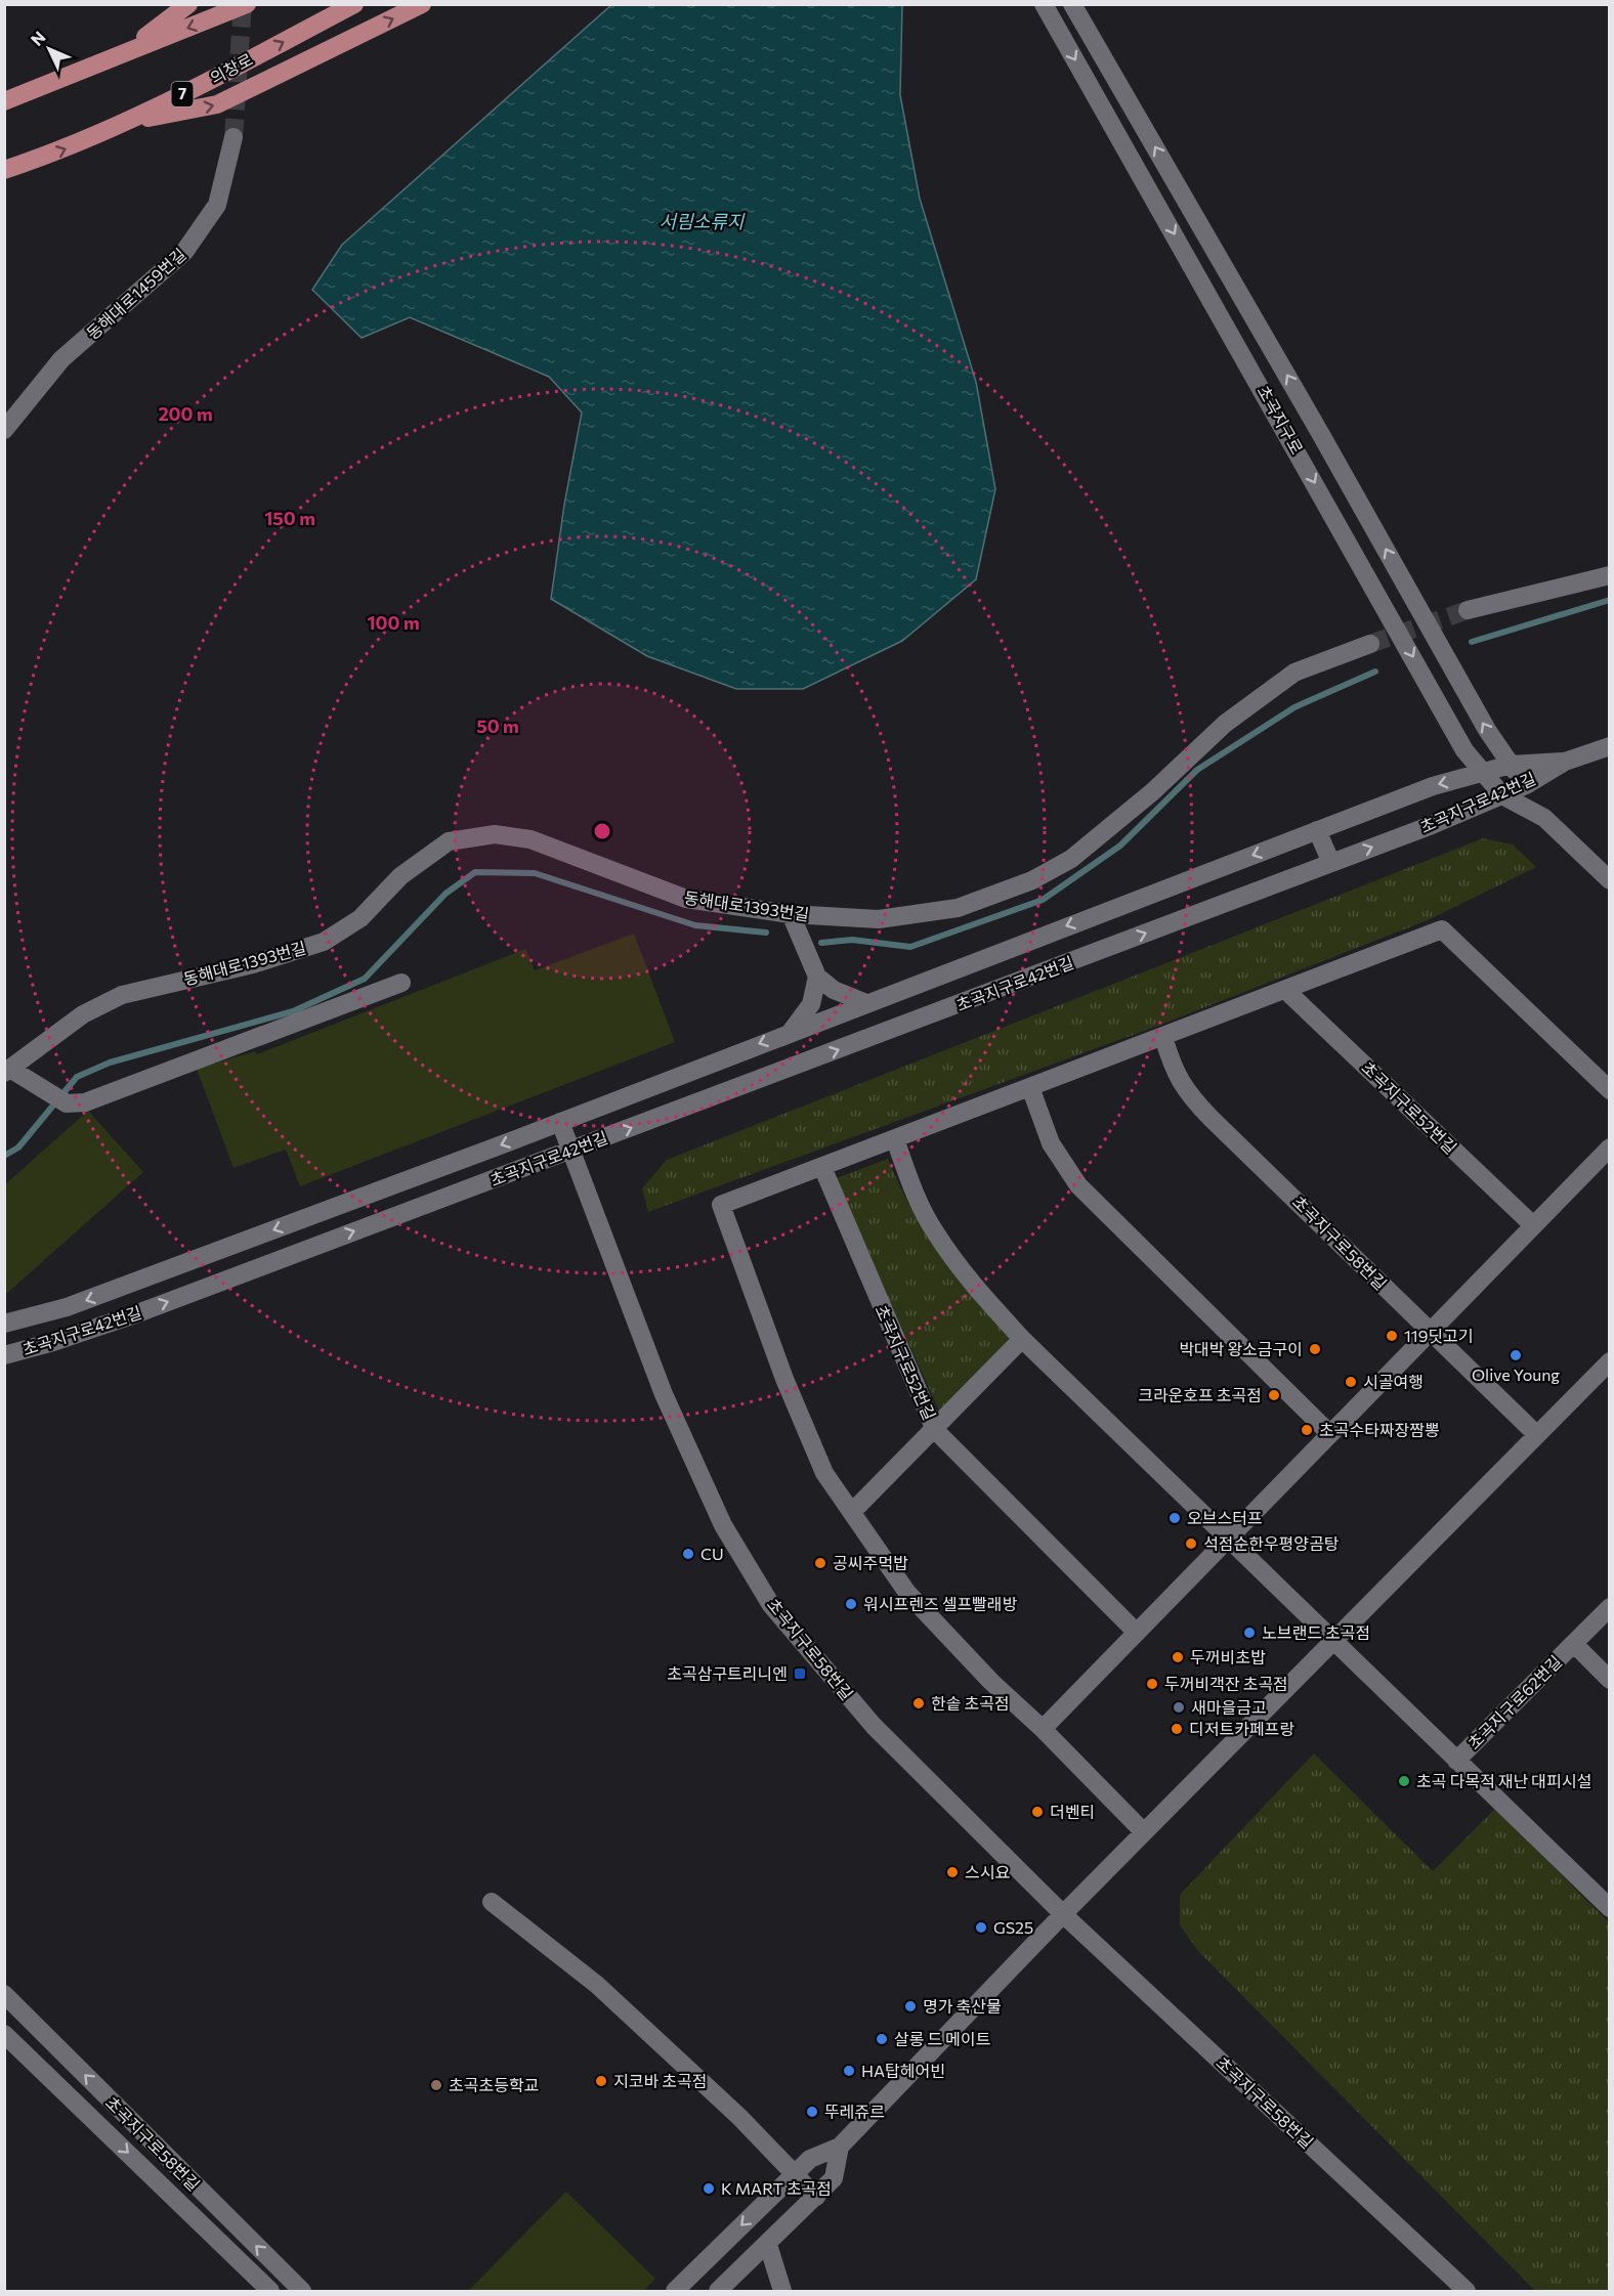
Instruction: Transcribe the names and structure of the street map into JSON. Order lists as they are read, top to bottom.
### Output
{
  "streets": {
    "main road": ["의창로", "7"],
    "street": [
      "동해대로1459번길",
      "초곡지구로",
      "초곡지구로42번길",
      "동해대로1393번길",
      "초곡지구로52번길",
      "초곡지구로58번길",
      "초곡지구로62번길"
    ]
  },
  "crossings": [
    ["초곡지구로", "초곡지구로42번길"],
    ["초곡지구로42번길", "초곡지구로58번길"]
  ],
  "water": ["서림소류지"],
  "places": {
    "other": [
      "119딧고기",
      "박대박 왕소금구이",
      "Olive Young",
      "시골여행",
      "크라운호프 초곡점",
      "초곡수타짜장짬뽕",
      "오브스터프",
      "석점순한우평양곰탕",
      "CU",
      "공씨주먹밥",
      "워시프렌즈 셀프빨래방",
      "노브랜드 초곡점",
      "두꺼비초밥",
      "두꺼비객잔 초곡점",
      "한솥 초곡점",
      "새마을금고",
      "디저트카페프랑",
      "초곡 다목적 재난 대피시설",
      "더벤티",
      "스시요",
      "GS25",
      "명가 축산물",
      "살롱 드 메이트",
      "HA탑헤어빈",
      "지코바 초곡점",
      "초곡초등학교",
      "뚜레쥬르",
      "K MART 초곡점"
    ],
    "transit": ["초곡삼구트리니엔"]
  },
  "north": "top left",
  "rings": [
    "200 m",
    "150 m",
    "100 m",
    "50 m"
  ]
}
